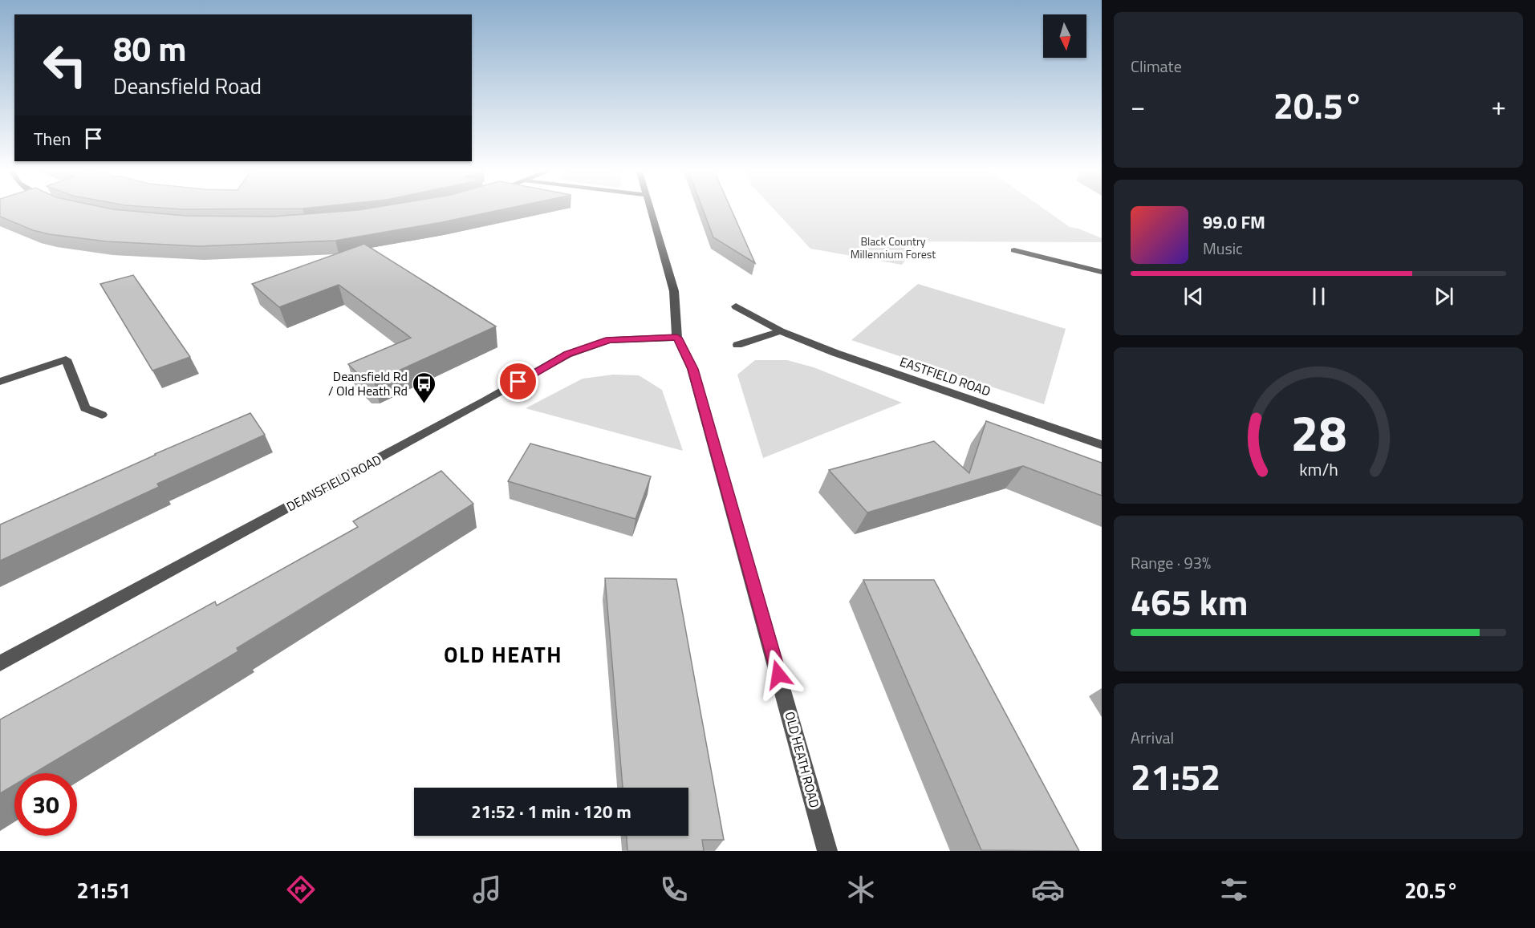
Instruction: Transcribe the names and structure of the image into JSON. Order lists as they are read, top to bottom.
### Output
{
  "streets": {
    "street": ["EASTFIELD ROAD", "DEANSFIELD ROAD", "OLD HEATH ROAD"]
  },
  "crossings": [
    ["DEANSFIELD ROAD", "OLD HEATH ROAD"]
  ],
  "districts": ["OLD HEATH"],
  "parks": ["Black Country Millennium Forest"],
  "places": {
    "bus stop": ["Deansfield Rd / Old Heath Rd"]
  },
  "north": "bottom",
  "page": {
    "tile": [
      "Climate",
      ["Range · 93%", "465 km"],
      ["Arrival", "21:52"]
    ],
    "turn": ["80 m", "Deansfield Road"],
    "heat": ["−", "20.5°", "+"],
    "then": "Then",
    "song": ["99.0 FM", "Music"],
    "limit": "30",
    "trip": "21:52 · 1 min · 120 m",
    "tabs": ["21:51", "20.5°"],
    "gauge": ["28", "km/h"]
  }
}
